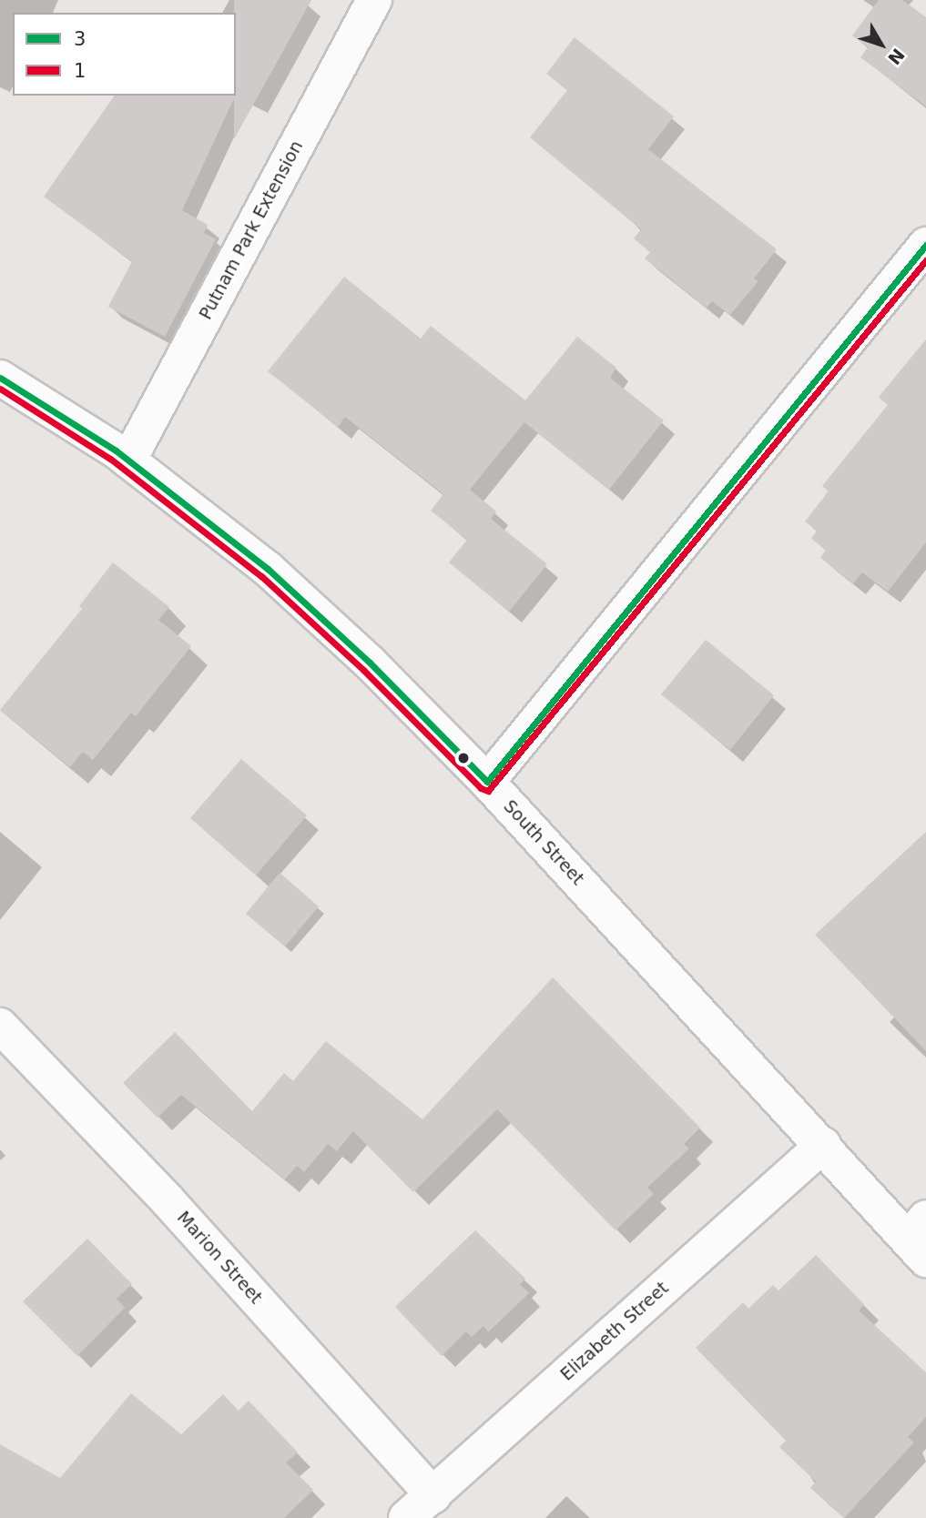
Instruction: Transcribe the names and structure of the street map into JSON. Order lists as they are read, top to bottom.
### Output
{
  "streets": {
    "street": [
      "Putnam Park Extension",
      "South Street",
      "Marion Street",
      "Elizabeth Street"
    ]
  },
  "crossings": [
    ["Putnam Park Extension", "South Street"],
    ["South Street", "Elizabeth Street"],
    ["Marion Street", "Elizabeth Street"]
  ],
  "lines": ["transit line 3", "transit line 1"],
  "legend": ["3", "1"],
  "north": "bottom right"
}
